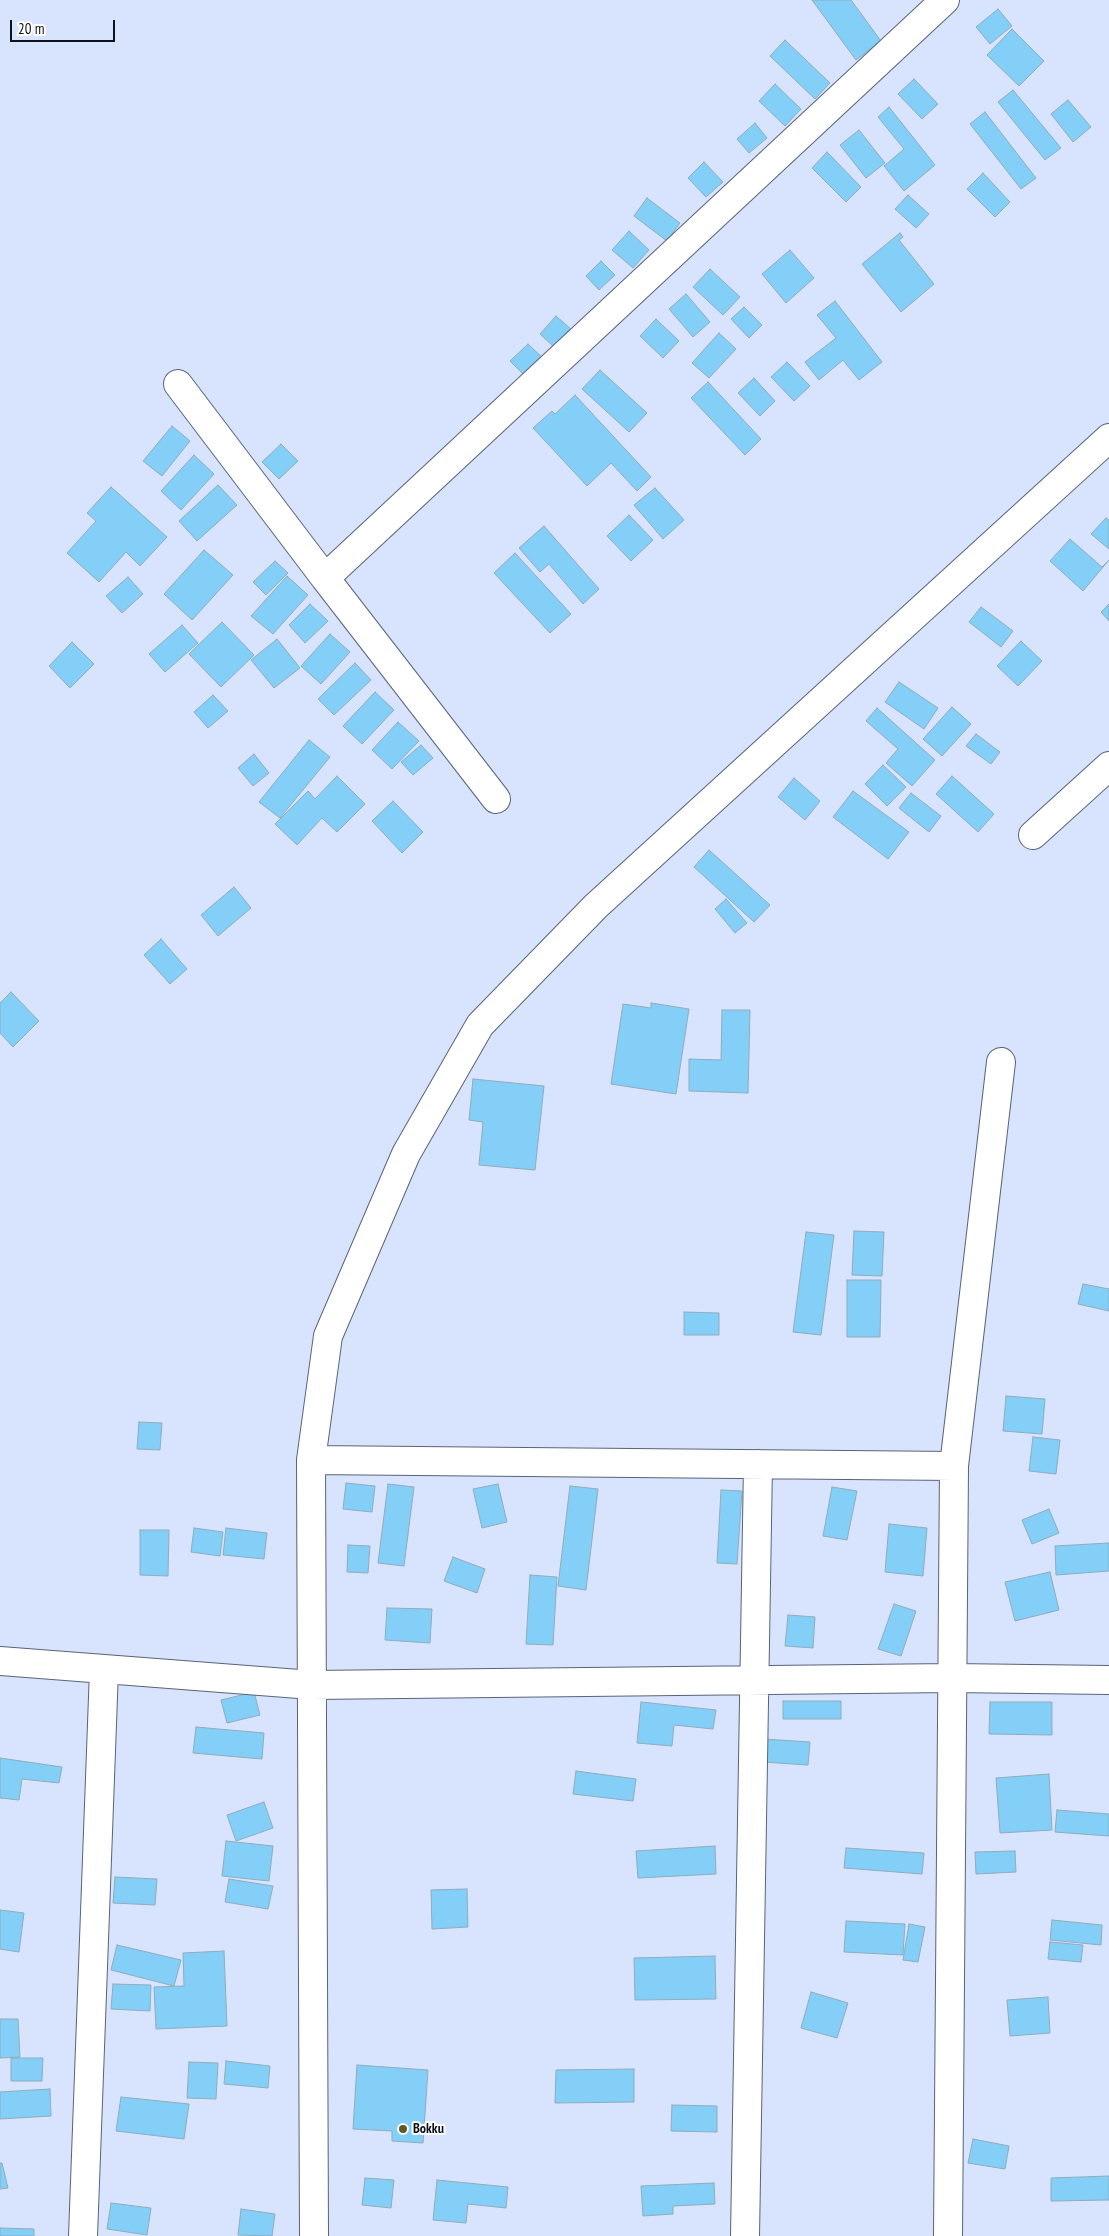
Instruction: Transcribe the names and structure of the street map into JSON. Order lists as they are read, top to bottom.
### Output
{
  "places": ["Bokku"],
  "scale_bar": "20 m"
}
